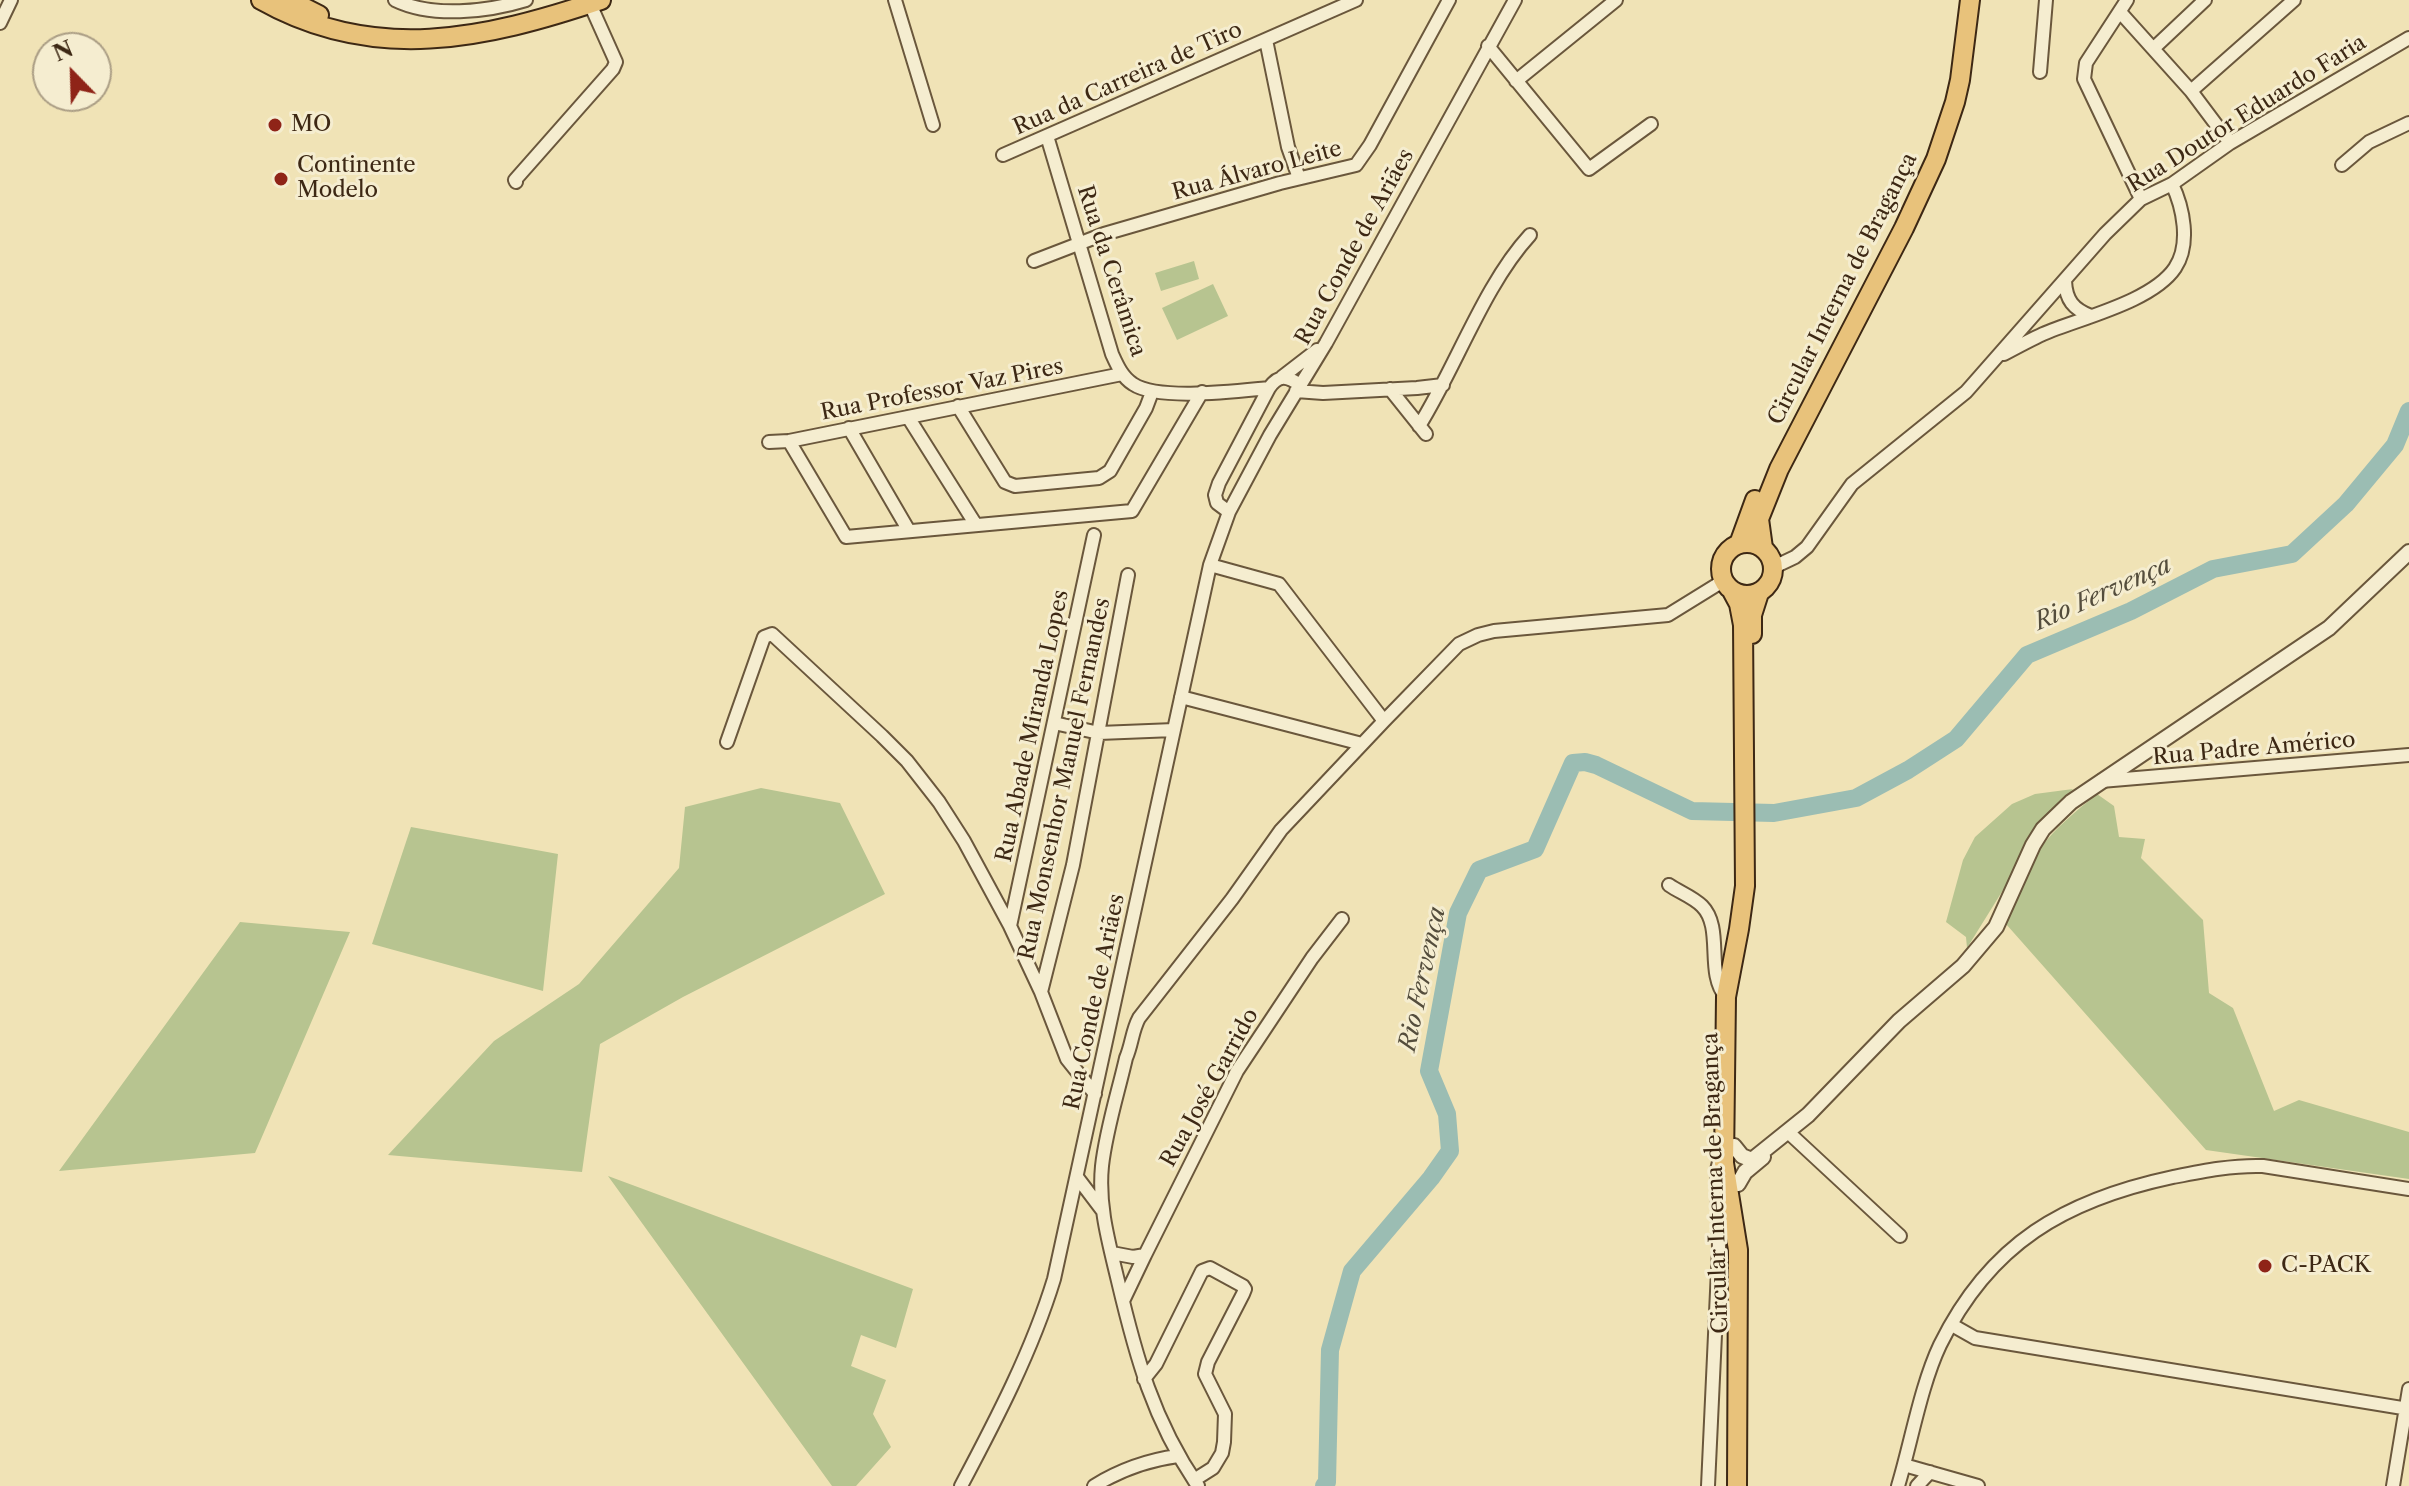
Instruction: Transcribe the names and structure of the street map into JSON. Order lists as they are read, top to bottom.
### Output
{
  "streets": {
    "main road": ["Circular Interna de Bragança"],
    "street": [
      "Rua da Carreira de Tiro",
      "Rua Doutor Eduardo Faria",
      "Rua Álvaro Leite",
      "Rua Conde de Ariães",
      "Rua da Cerâmica",
      "Rua Professor Vaz Pires",
      "Rua Abade Miranda Lopes",
      "Rua Padre Américo",
      "Rua Monsenhor Manuel Fernandes",
      "Rua José Garrido"
    ]
  },
  "crossings": [
    ["Rua da Carreira de Tiro", "Rua da Cerâmica"],
    ["Rua Doutor Eduardo Faria", "Circular Interna de Bragança"],
    ["Rua Álvaro Leite", "Rua da Cerâmica"],
    ["Rua da Cerâmica", "Rua Professor Vaz Pires"]
  ],
  "water": ["Rio Fervença"],
  "places": ["MO", "Continente Modelo", "C-PACK"],
  "north": "top left"
}
